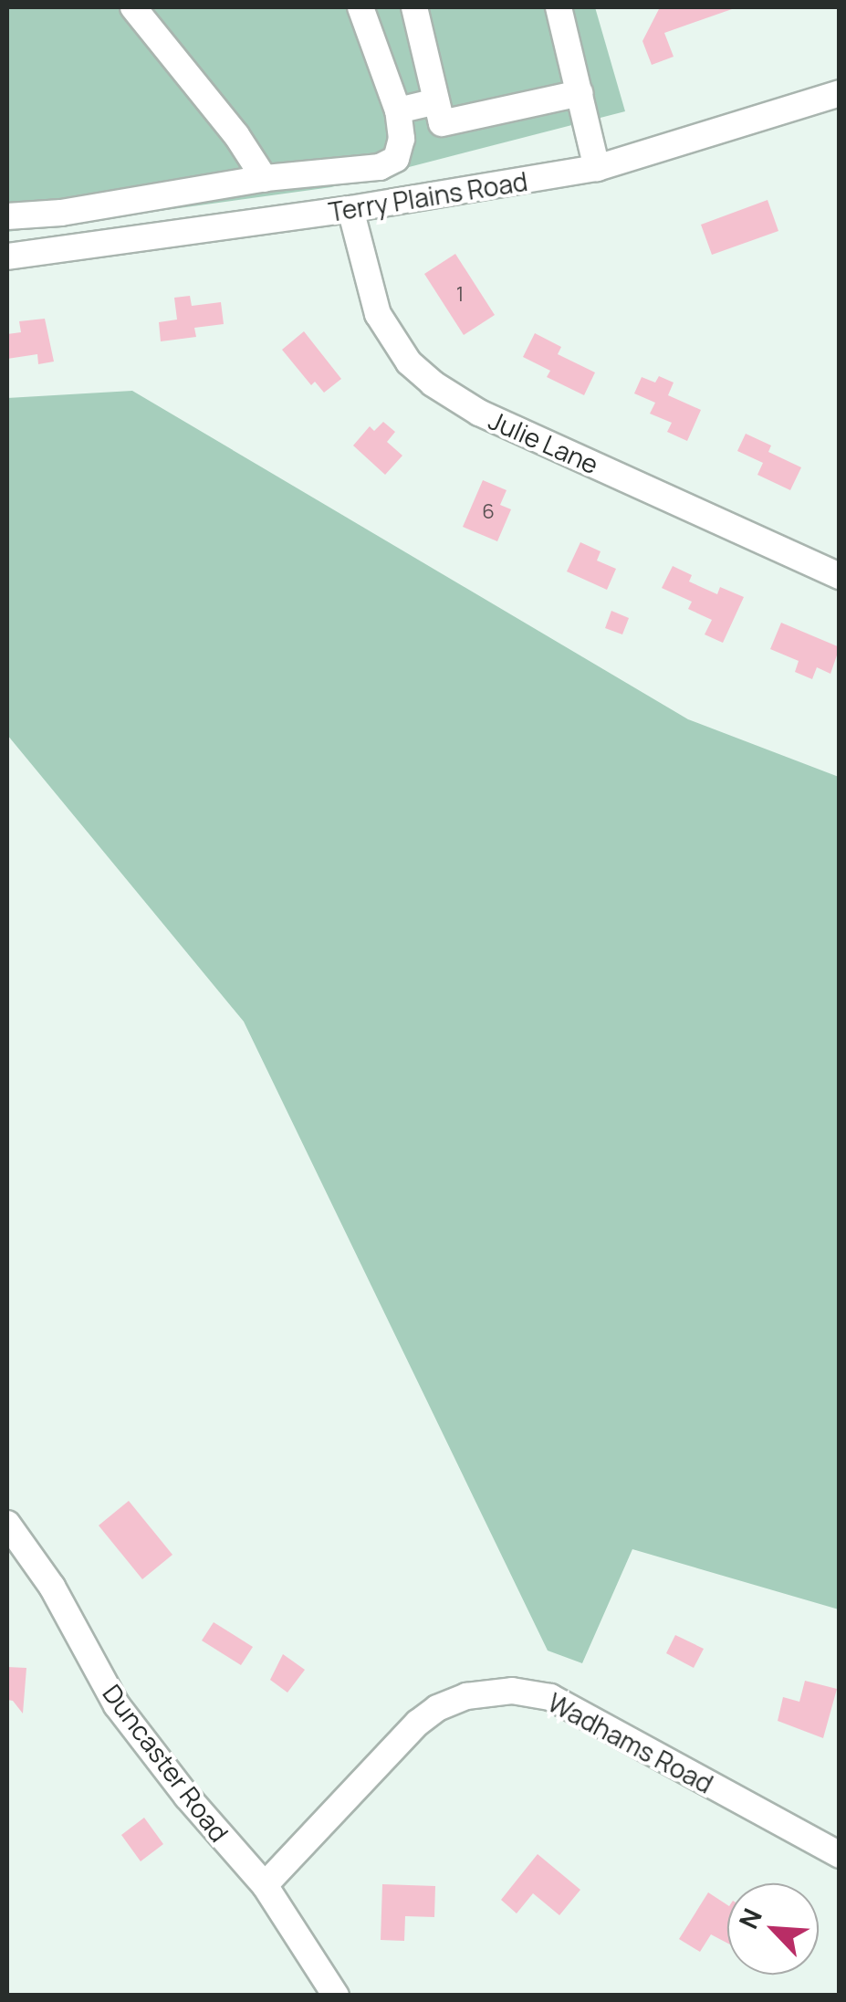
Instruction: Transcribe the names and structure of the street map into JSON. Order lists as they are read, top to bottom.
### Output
{
  "streets": {
    "street": [
      "Terry Plains Road",
      "Julie Lane",
      "Wadhams Road",
      "Duncaster Road"
    ]
  },
  "crossings": [
    ["Terry Plains Road", "Julie Lane"],
    ["Wadhams Road", "Duncaster Road"]
  ],
  "house_numbers": ["1", "6"],
  "north": "top left"
}
